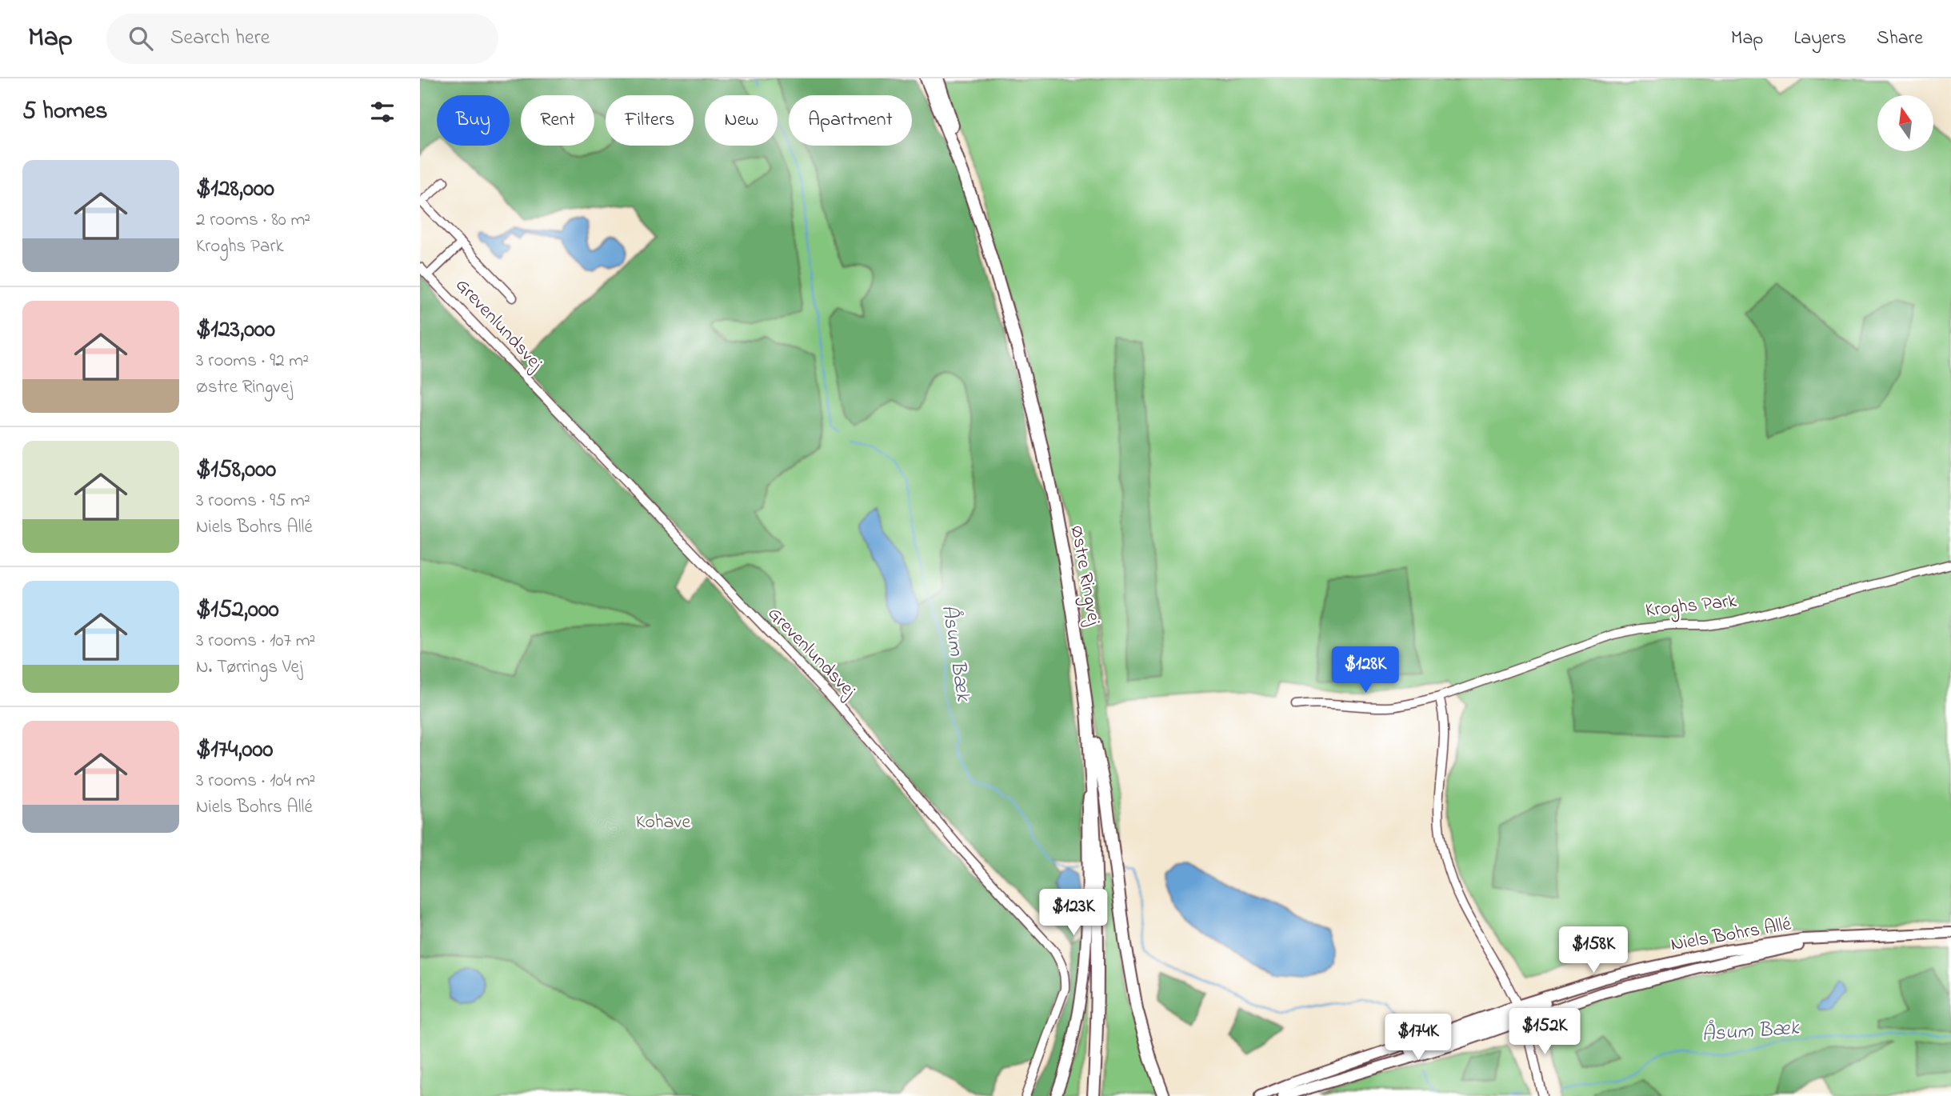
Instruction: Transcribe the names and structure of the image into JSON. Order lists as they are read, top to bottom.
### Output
{
  "streets": {
    "main road": ["Østre Ringvej"],
    "street": ["Grevenlundsvej", "Kroghs Park", "Niels Bohrs Allé"]
  },
  "water": ["Åsum Bæk"],
  "parks": ["Kohave"],
  "north": "top",
  "page": {
    "header": "Map",
    "search": "Search here",
    "nav": ["Map", "Layers", "Share"],
    "heading": "5 homes",
    "chip": [
      "Buy",
      "Rent",
      "Filters",
      "New",
      "Apartment"
    ],
    "list": [
      {
        "name": "$128,000",
        "note": "2 rooms · 80 m² · Kroghs Park"
      },
      {
        "name": "$123,000",
        "note": "3 rooms · 92 m² · Østre Ringvej"
      },
      {
        "name": "$158,000",
        "note": "3 rooms · 95 m² · Niels Bohrs Allé"
      },
      {
        "name": "$152,000",
        "note": "3 rooms · 107 m² · N. Tørrings Vej"
      },
      {
        "name": "$174,000",
        "note": "3 rooms · 104 m² · Niels Bohrs Allé"
      }
    ],
    "price": [
      "$128K",
      "$123K",
      "$158K",
      "$152K",
      "$174K"
    ]
  }
}
